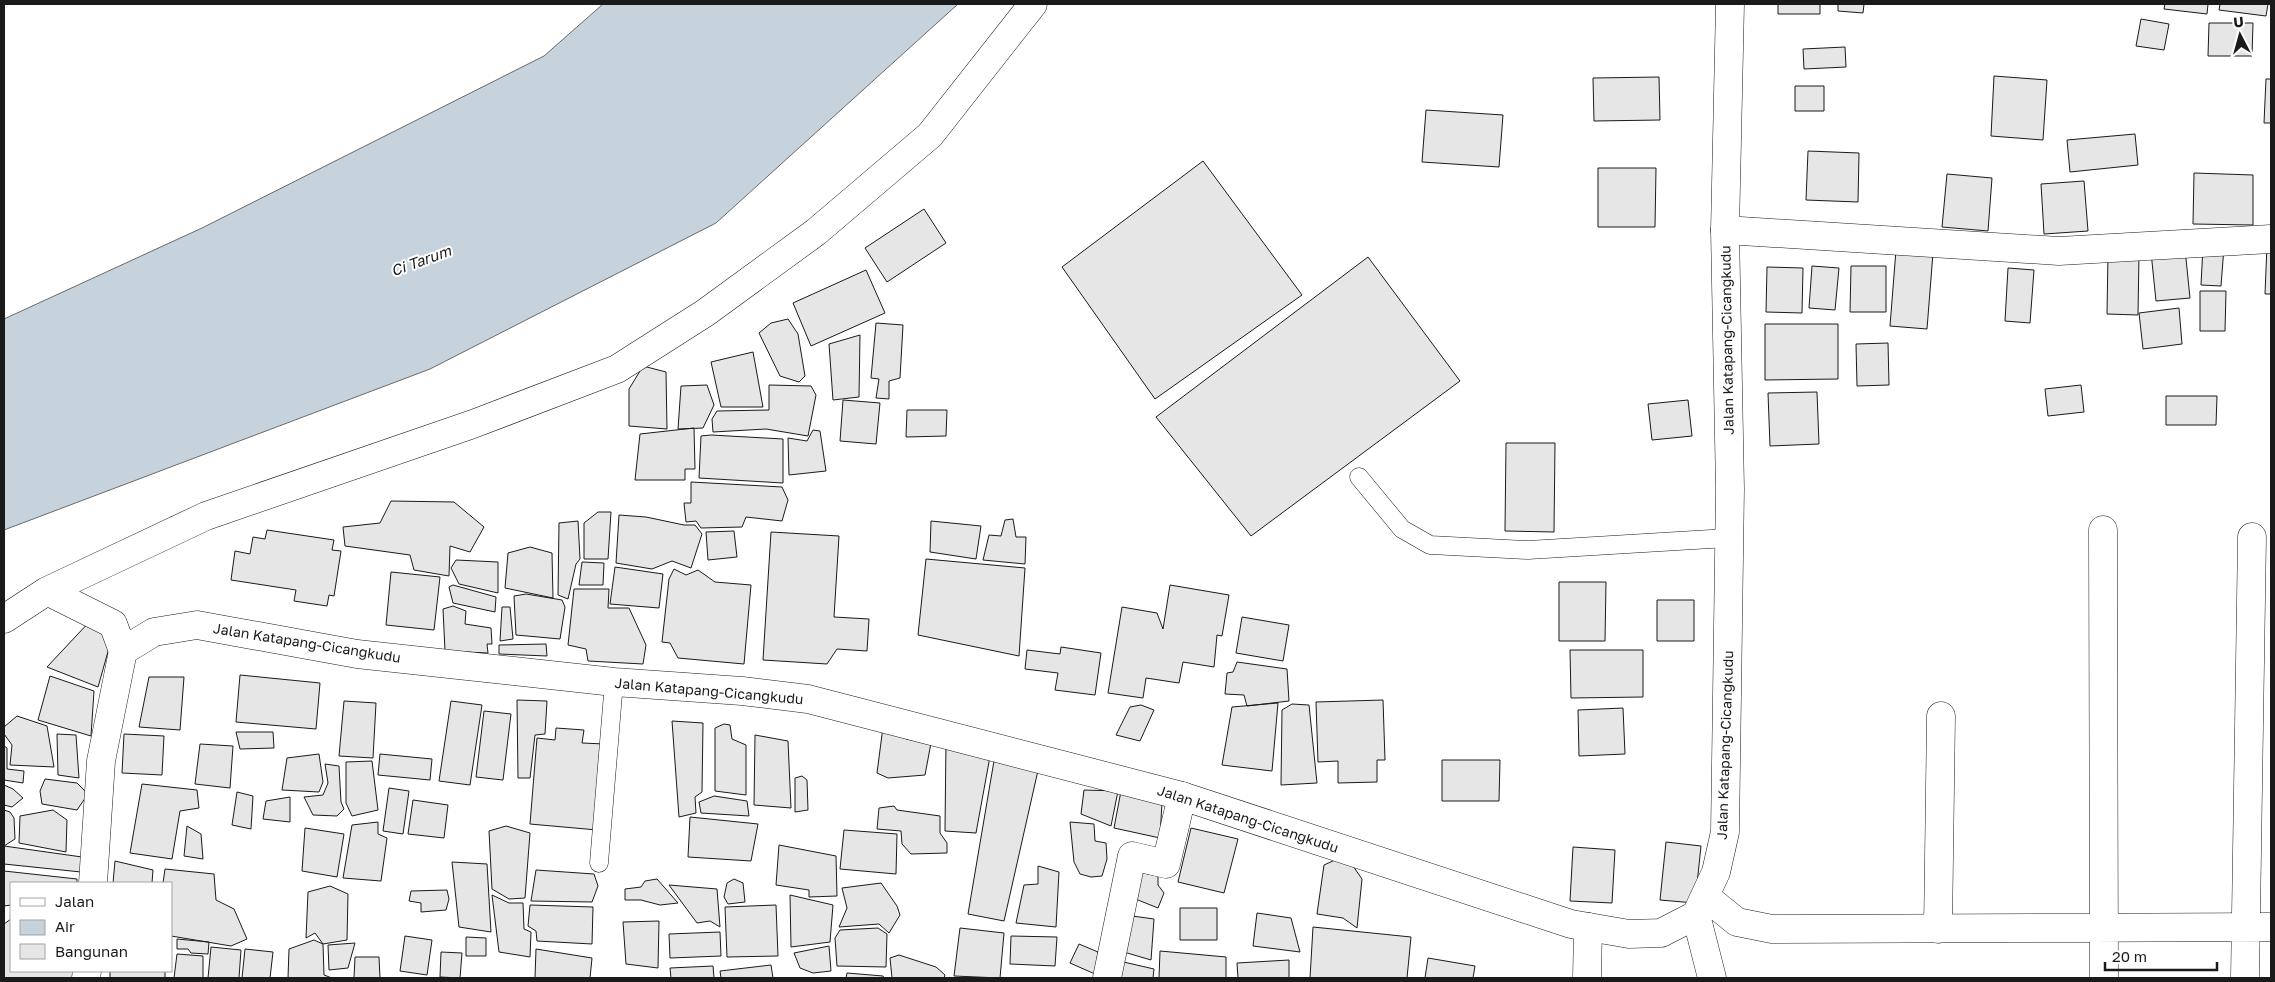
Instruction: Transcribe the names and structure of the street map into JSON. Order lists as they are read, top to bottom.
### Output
{
  "streets": {
    "street": ["Jalan Katapang-Cicangkudu"]
  },
  "water": ["Ci Tarum"],
  "legend": ["Jalan", "Air", "Bangunan"],
  "scale_bar": "20 m",
  "north": "top"
}
